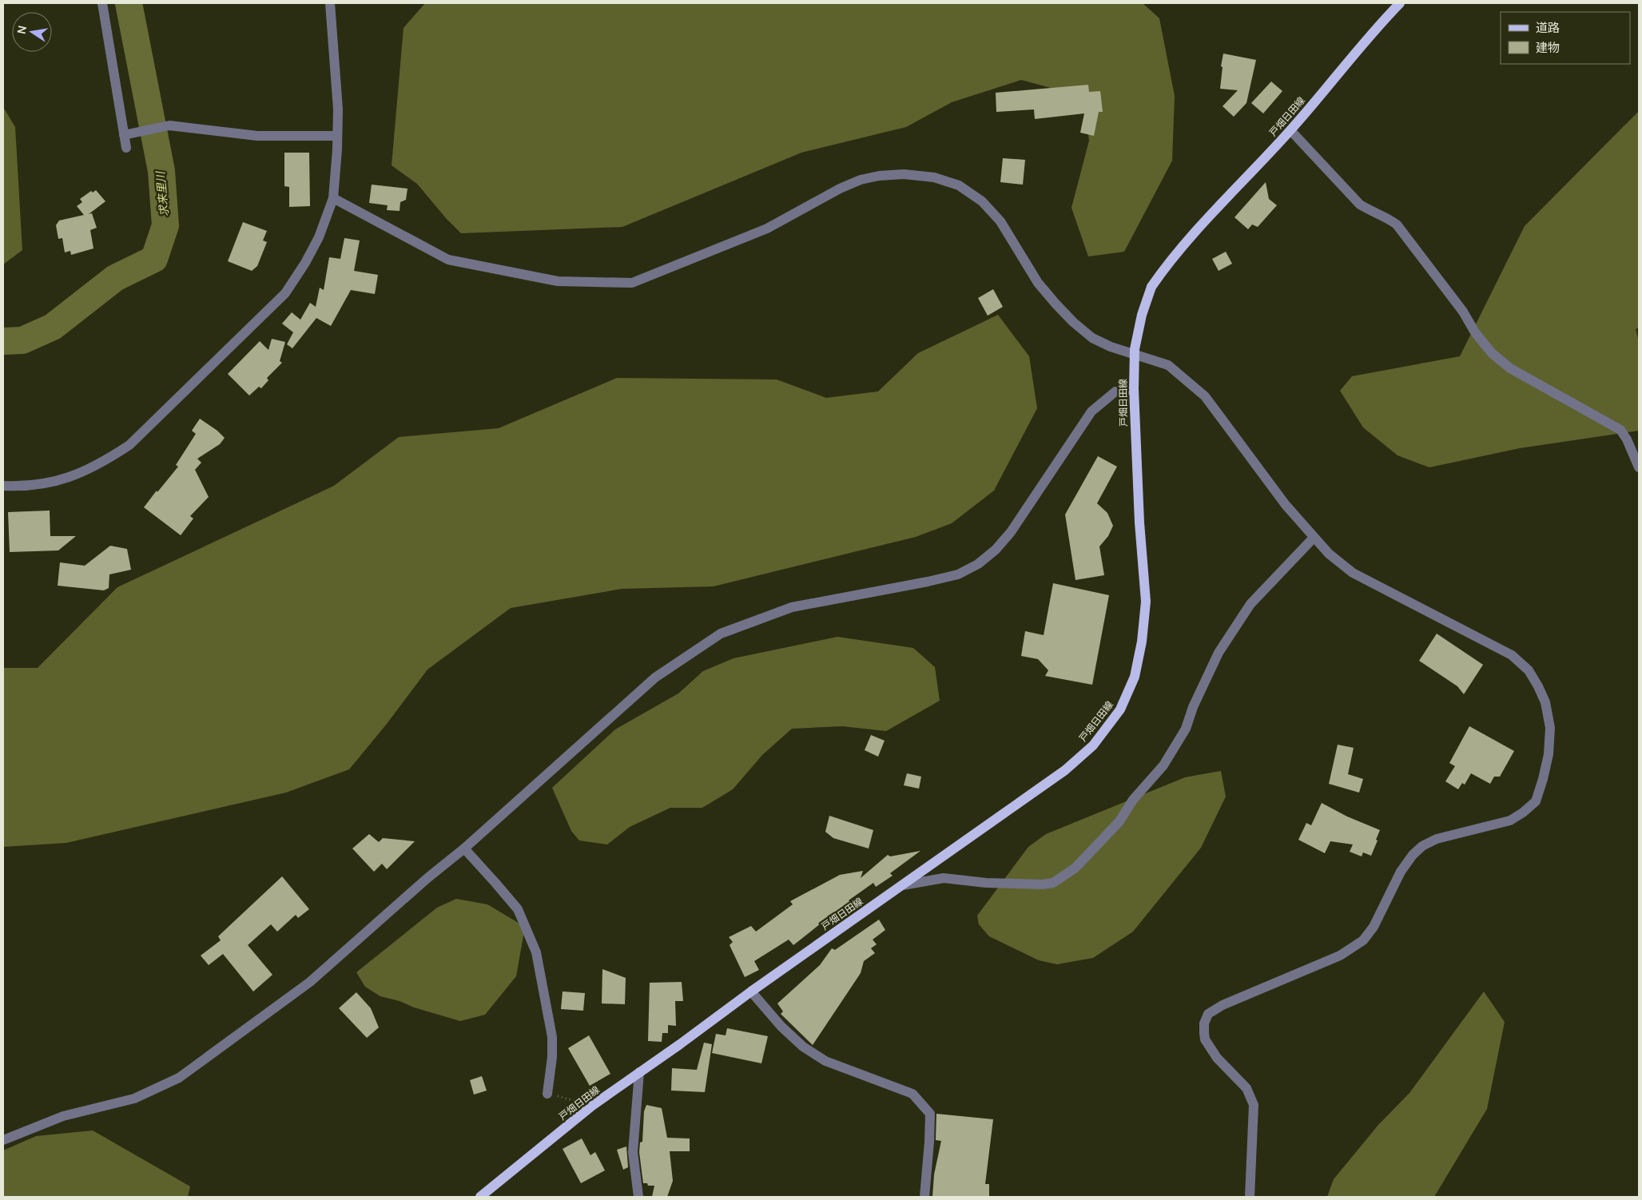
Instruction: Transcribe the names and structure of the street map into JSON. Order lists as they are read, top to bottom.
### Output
{
  "streets": {
    "main road": ["戸畑日田線"]
  },
  "water": ["求来里川"],
  "legend": ["道路", "建物"],
  "north": "left"
}
